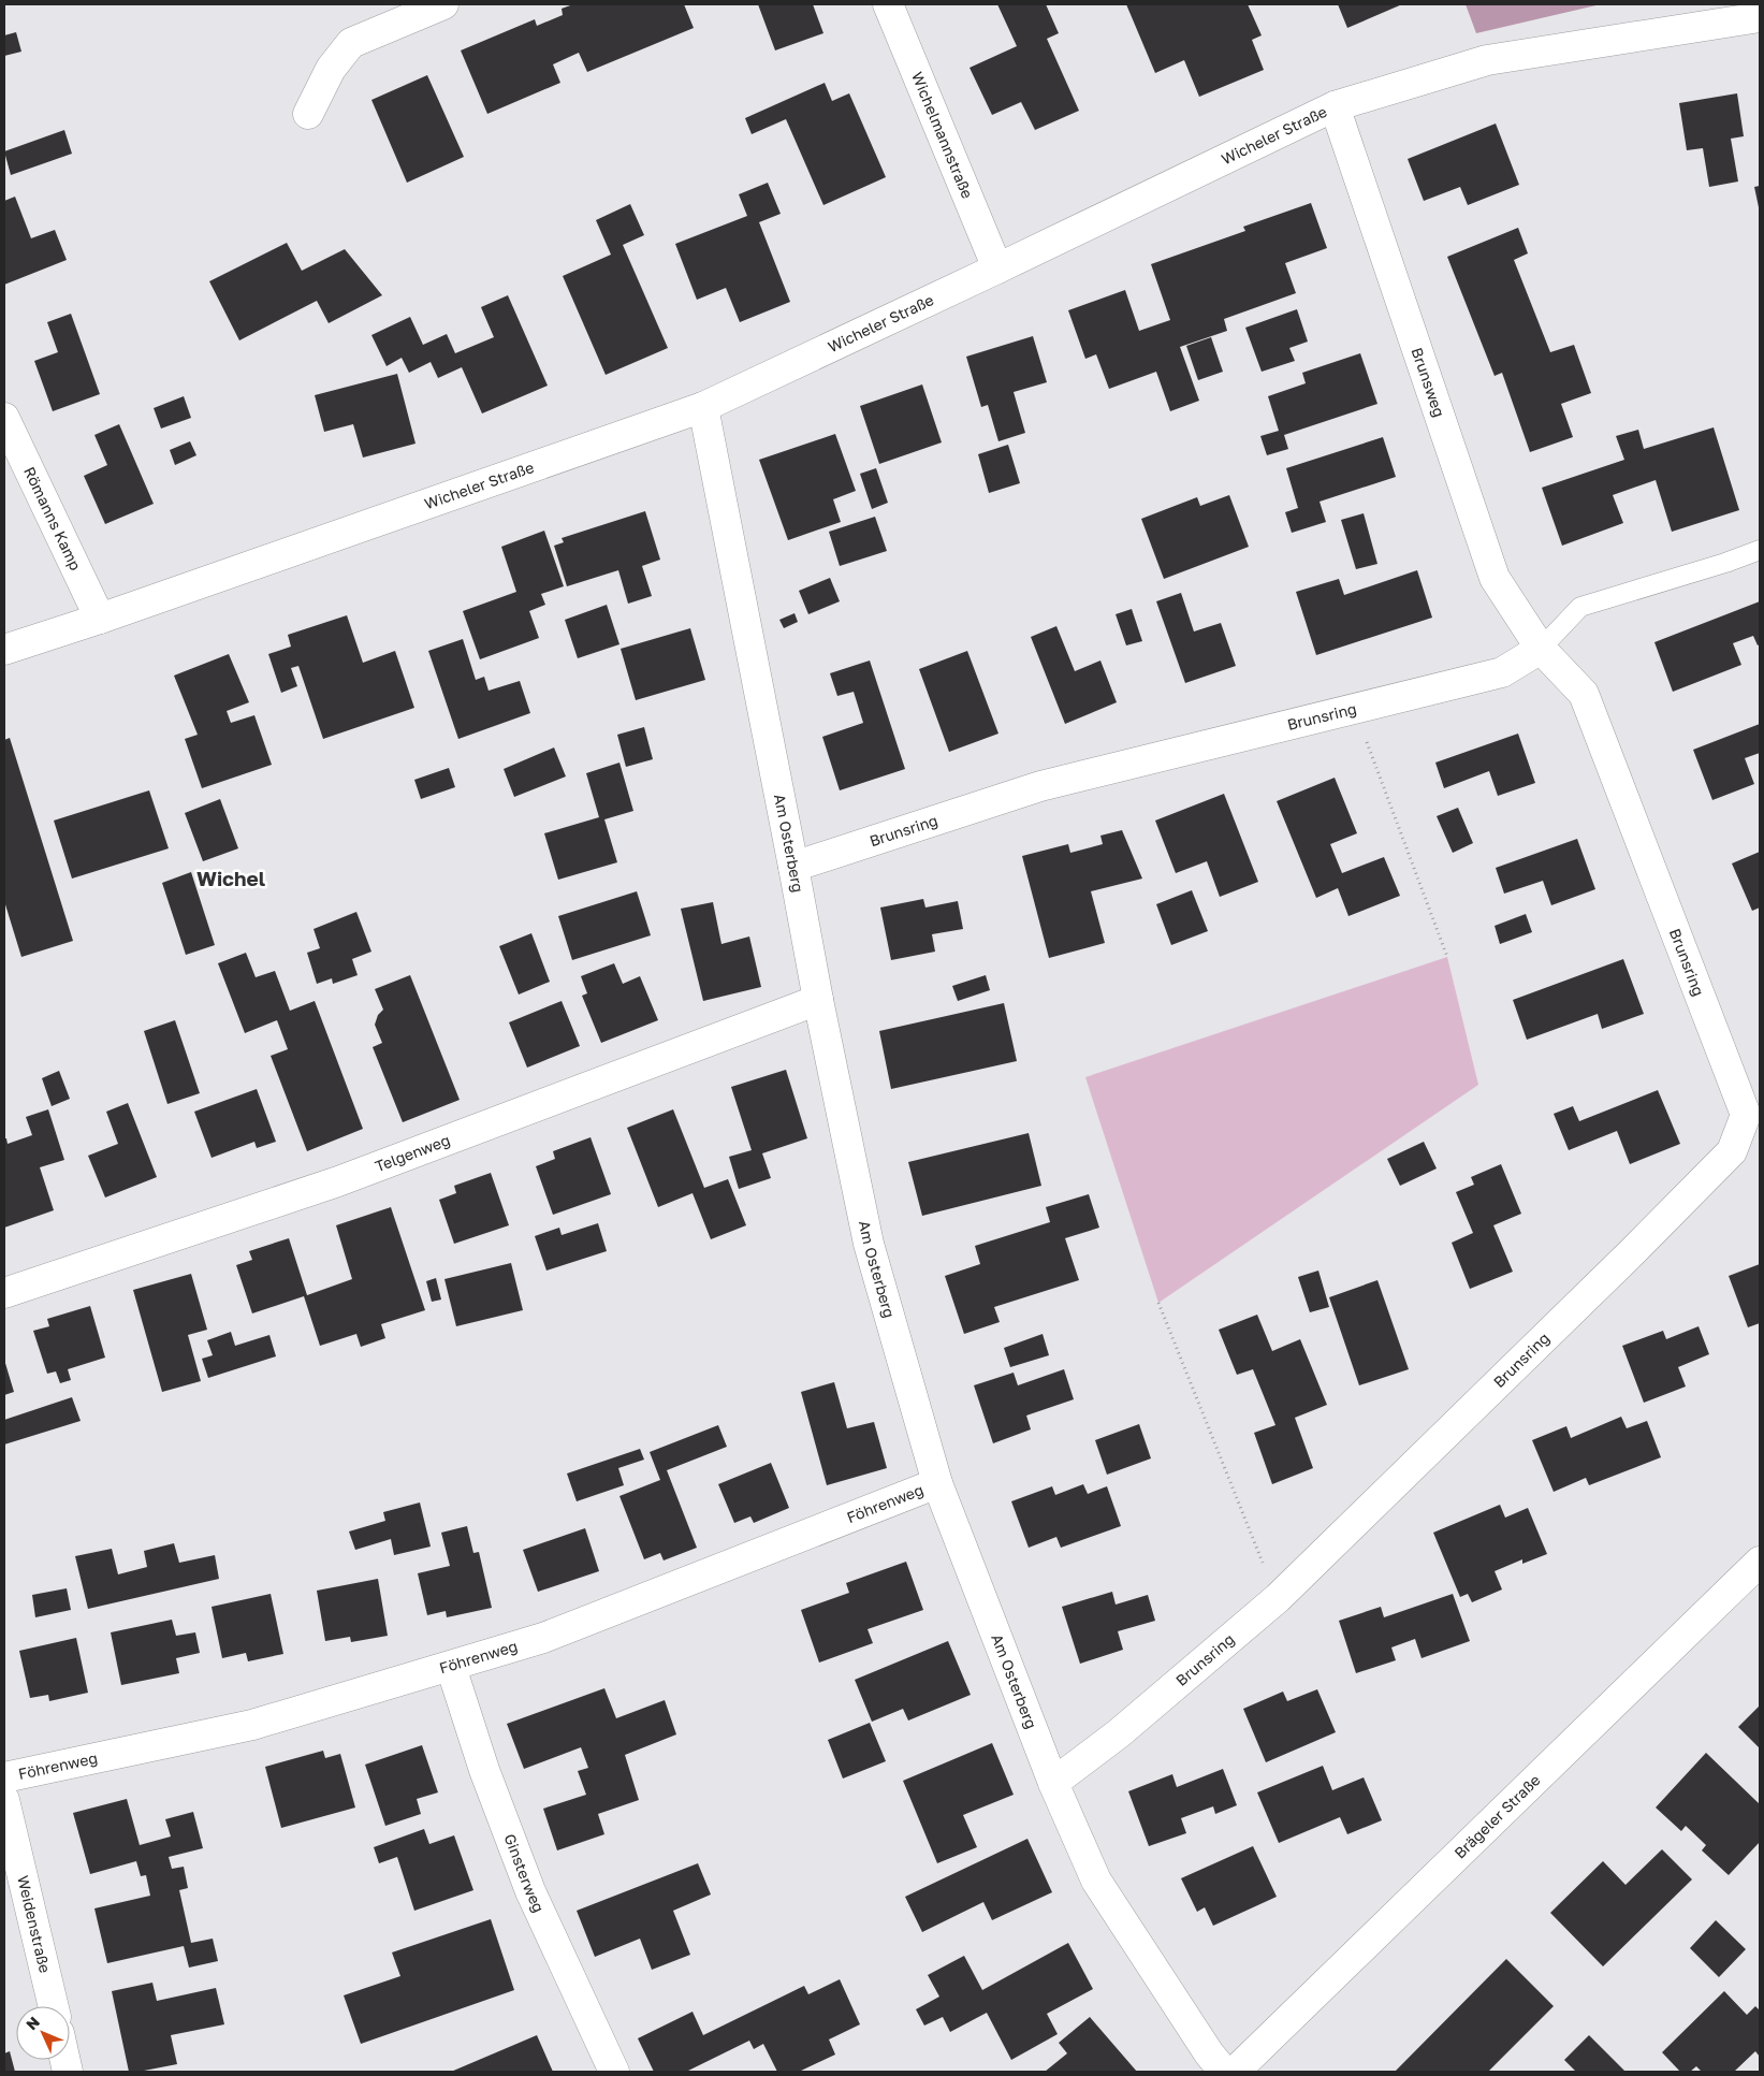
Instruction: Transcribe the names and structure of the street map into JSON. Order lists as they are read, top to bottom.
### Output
{
  "streets": {
    "street": [
      "Wicheler Straße",
      "Wichelmannstraße",
      "Brunsweg",
      "Römanns Kamp",
      "Brunsring",
      "Am Osterberg",
      "Telgenweg",
      "Föhrenweg",
      "Brägeler Straße",
      "Ginsterweg",
      "Weidenstraße"
    ]
  },
  "crossings": [
    ["Wicheler Straße", "Wichelmannstraße"],
    ["Wicheler Straße", "Brunsweg"],
    ["Wicheler Straße", "Römanns Kamp"],
    ["Wicheler Straße", "Am Osterberg"],
    ["Brunsweg", "Brunsring"],
    ["Brunsring", "Am Osterberg"],
    ["Am Osterberg", "Telgenweg"],
    ["Am Osterberg", "Föhrenweg"],
    ["Föhrenweg", "Ginsterweg"]
  ],
  "districts": ["Wichel"],
  "north": "top left"
}
